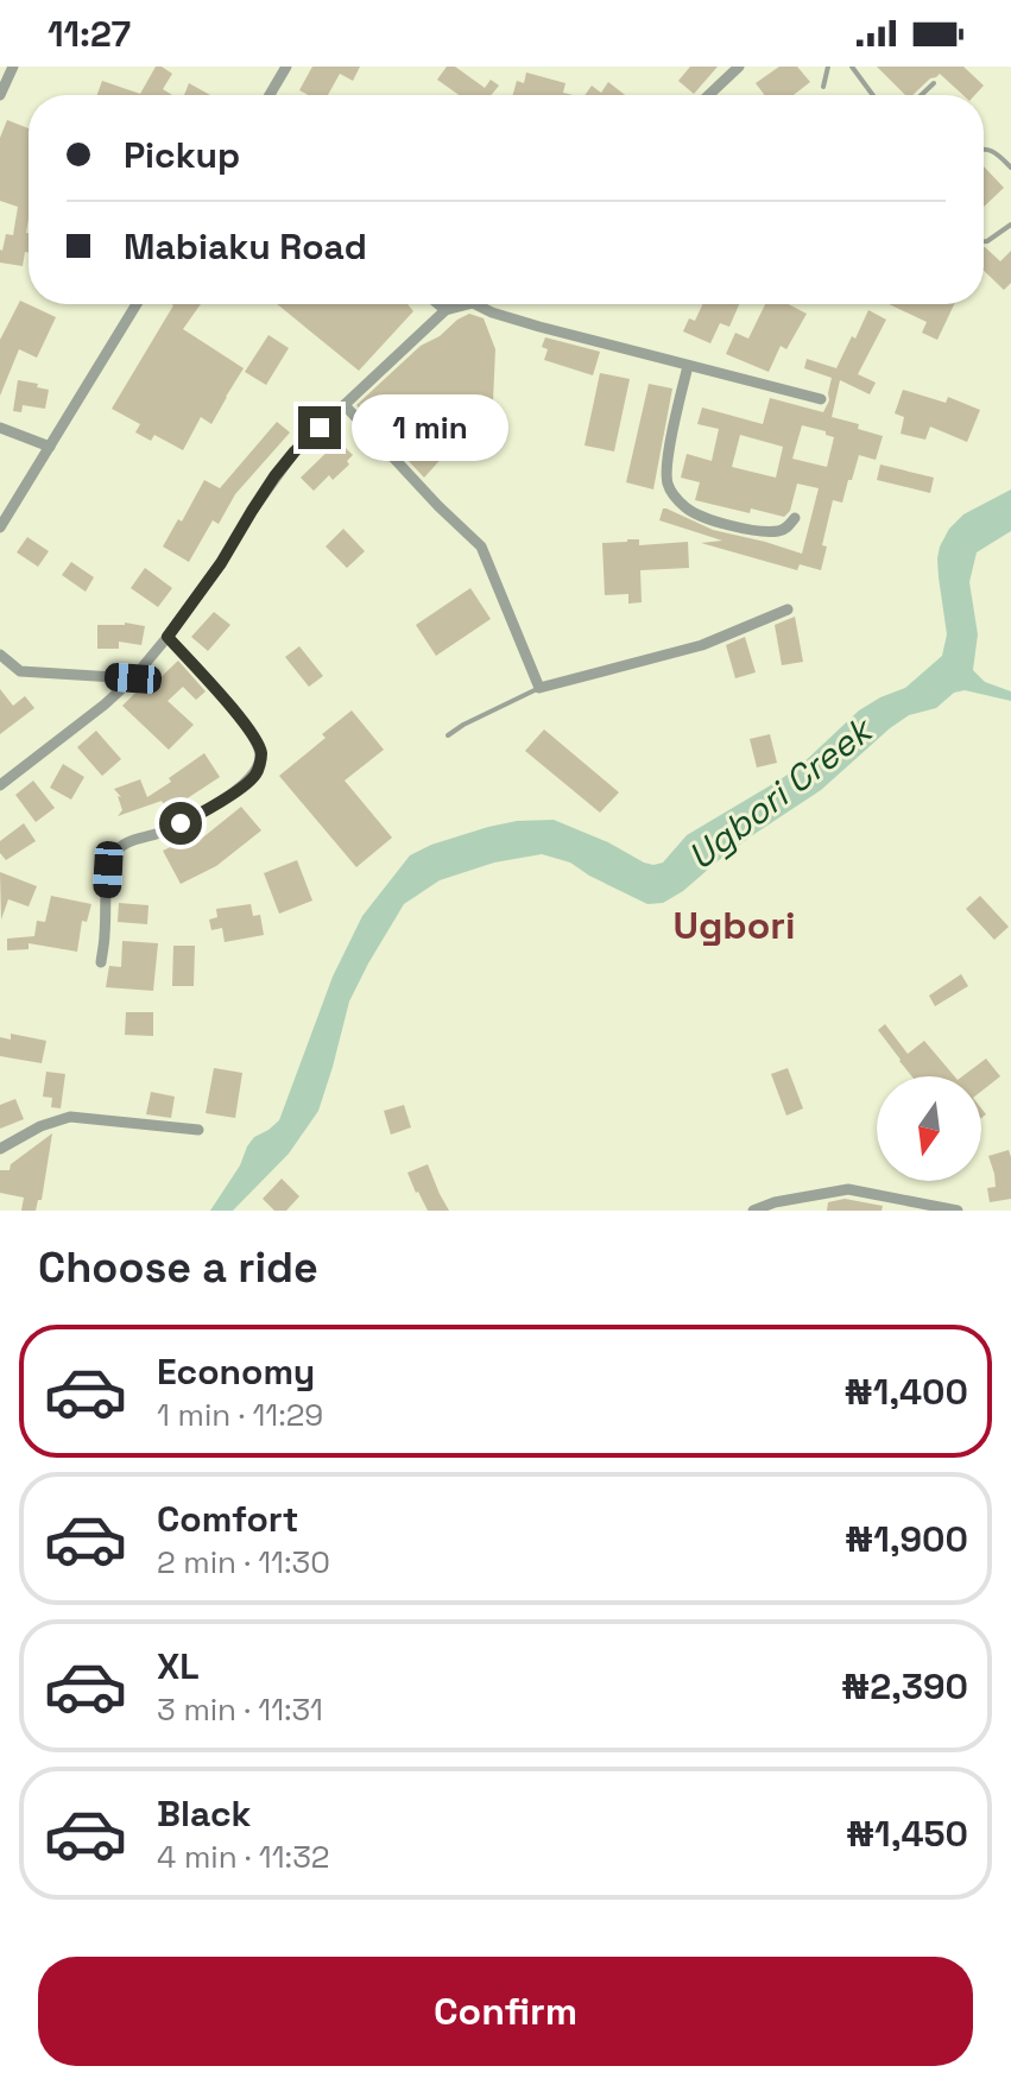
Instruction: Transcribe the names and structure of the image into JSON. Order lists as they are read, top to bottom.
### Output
{
  "districts": ["Ugbori"],
  "water": ["Ugbori Creek"],
  "north": "bottom",
  "page": {
    "status": "11:27",
    "banner": ["Pickup", "Mabiaku Road"],
    "bubble": "1 min",
    "heading": "Choose a ride",
    "list": [
      {
        "name": "Economy",
        "note": "1 min · 11:29",
        "value": "₦1,400"
      },
      {
        "name": "Comfort",
        "note": "2 min · 11:30",
        "value": "₦1,900"
      },
      {
        "name": "XL",
        "note": "3 min · 11:31",
        "value": "₦2,390"
      },
      {
        "name": "Black",
        "note": "4 min · 11:32",
        "value": "₦1,450"
      }
    ],
    "buttons": "Confirm"
  }
}
